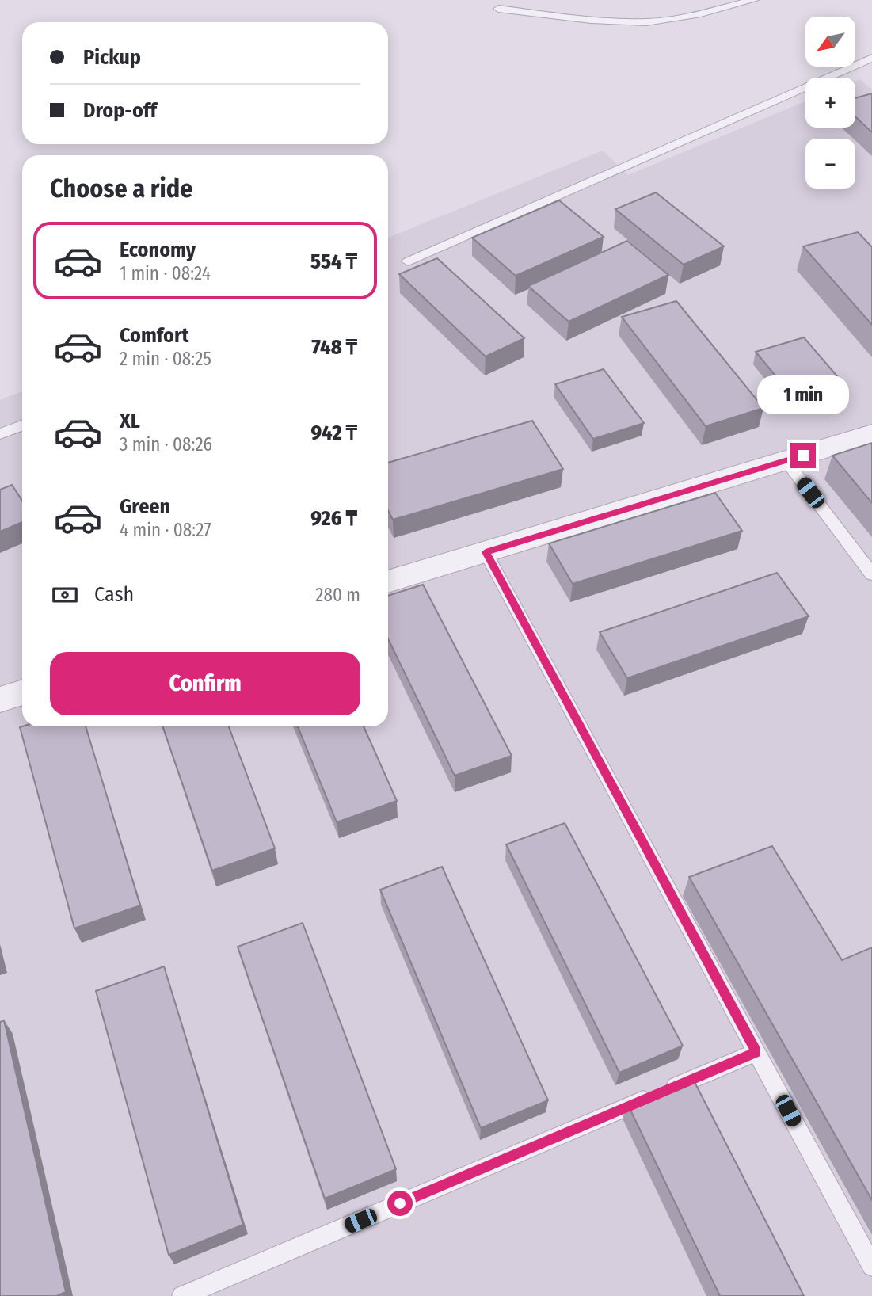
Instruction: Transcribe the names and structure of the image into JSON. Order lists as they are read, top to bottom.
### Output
{
  "north": "bottom left",
  "page": {
    "map_buttons": ["+", "−"],
    "banner": ["Pickup", "Drop-off"],
    "heading": "Choose a ride",
    "list": [
      {
        "name": "Economy",
        "note": "1 min · 08:24",
        "value": "554 ₸"
      },
      {
        "name": "Comfort",
        "note": "2 min · 08:25",
        "value": "748 ₸"
      },
      {
        "name": "XL",
        "note": "3 min · 08:26",
        "value": "942 ₸"
      },
      {
        "name": "Green",
        "note": "4 min · 08:27",
        "value": "926 ₸"
      }
    ],
    "bubble": "1 min",
    "pay": ["Cash", "280 m"],
    "buttons": "Confirm"
  }
}
